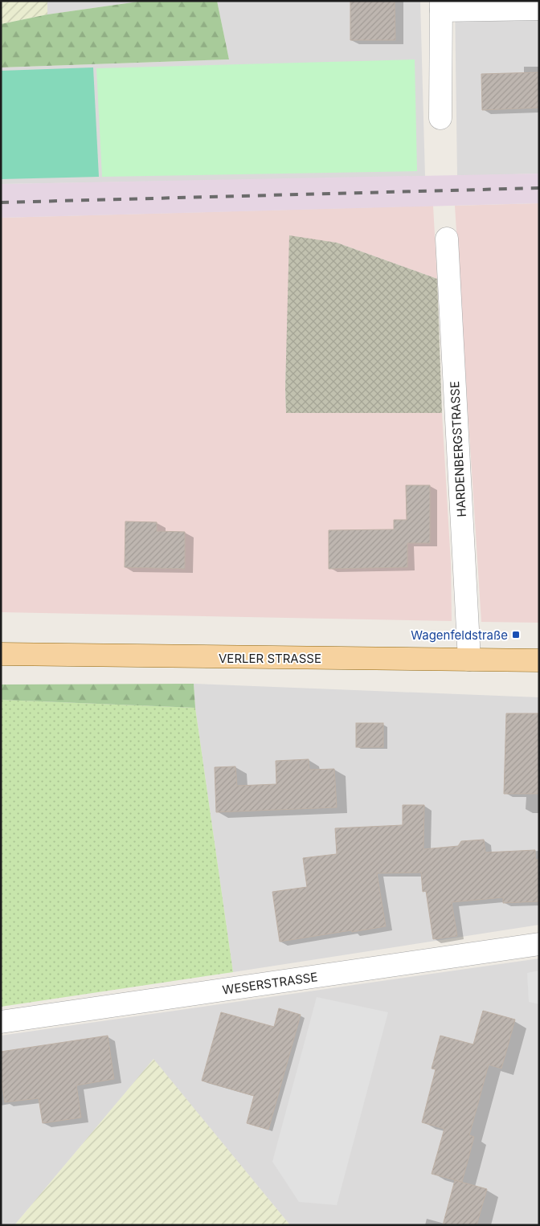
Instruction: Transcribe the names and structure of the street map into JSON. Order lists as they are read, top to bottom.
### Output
{
  "streets": {
    "main road": ["VERLER STRASSE"],
    "street": ["HARDENBERGSTRASSE", "WESERSTRASSE"]
  },
  "crossings": [
    ["HARDENBERGSTRASSE", "VERLER STRASSE"]
  ],
  "places": {
    "transit": ["Wagenfeldstraße"]
  }
}
